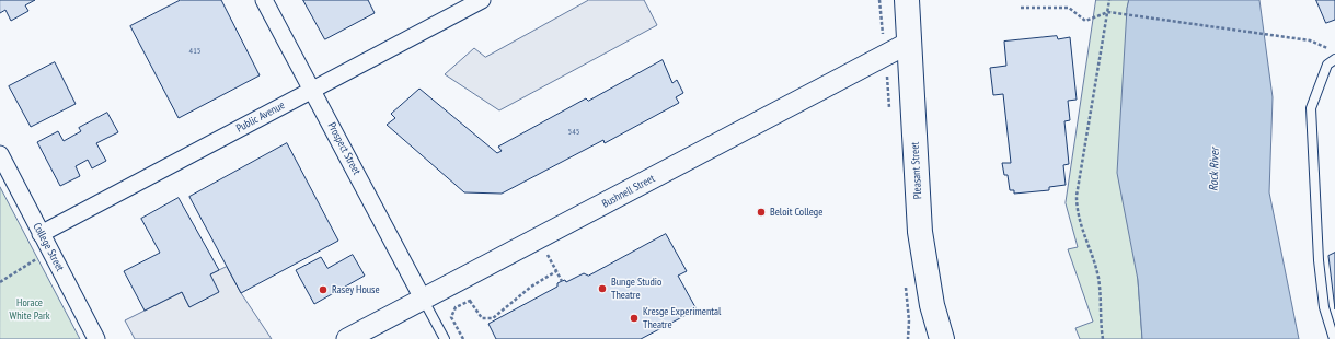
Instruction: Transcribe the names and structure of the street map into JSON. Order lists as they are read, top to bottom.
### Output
{
  "streets": {
    "main road": ["Pleasant Street"],
    "street": [
      "Public Avenue",
      "Prospect Street",
      "Bushnell Street",
      "College Street"
    ]
  },
  "crossings": [
    ["Public Avenue", "Prospect Street"],
    ["Public Avenue", "College Street"],
    ["Prospect Street", "Bushnell Street"],
    ["Pleasant Street", "Bushnell Street"]
  ],
  "water": ["Rock River"],
  "parks": ["Horace White Park"],
  "places": [
    "Beloit College",
    "Bunge Studio Theatre",
    "Rasey House",
    "Kresge Experimental Theatre"
  ],
  "house_numbers": ["415", "545"]
}
